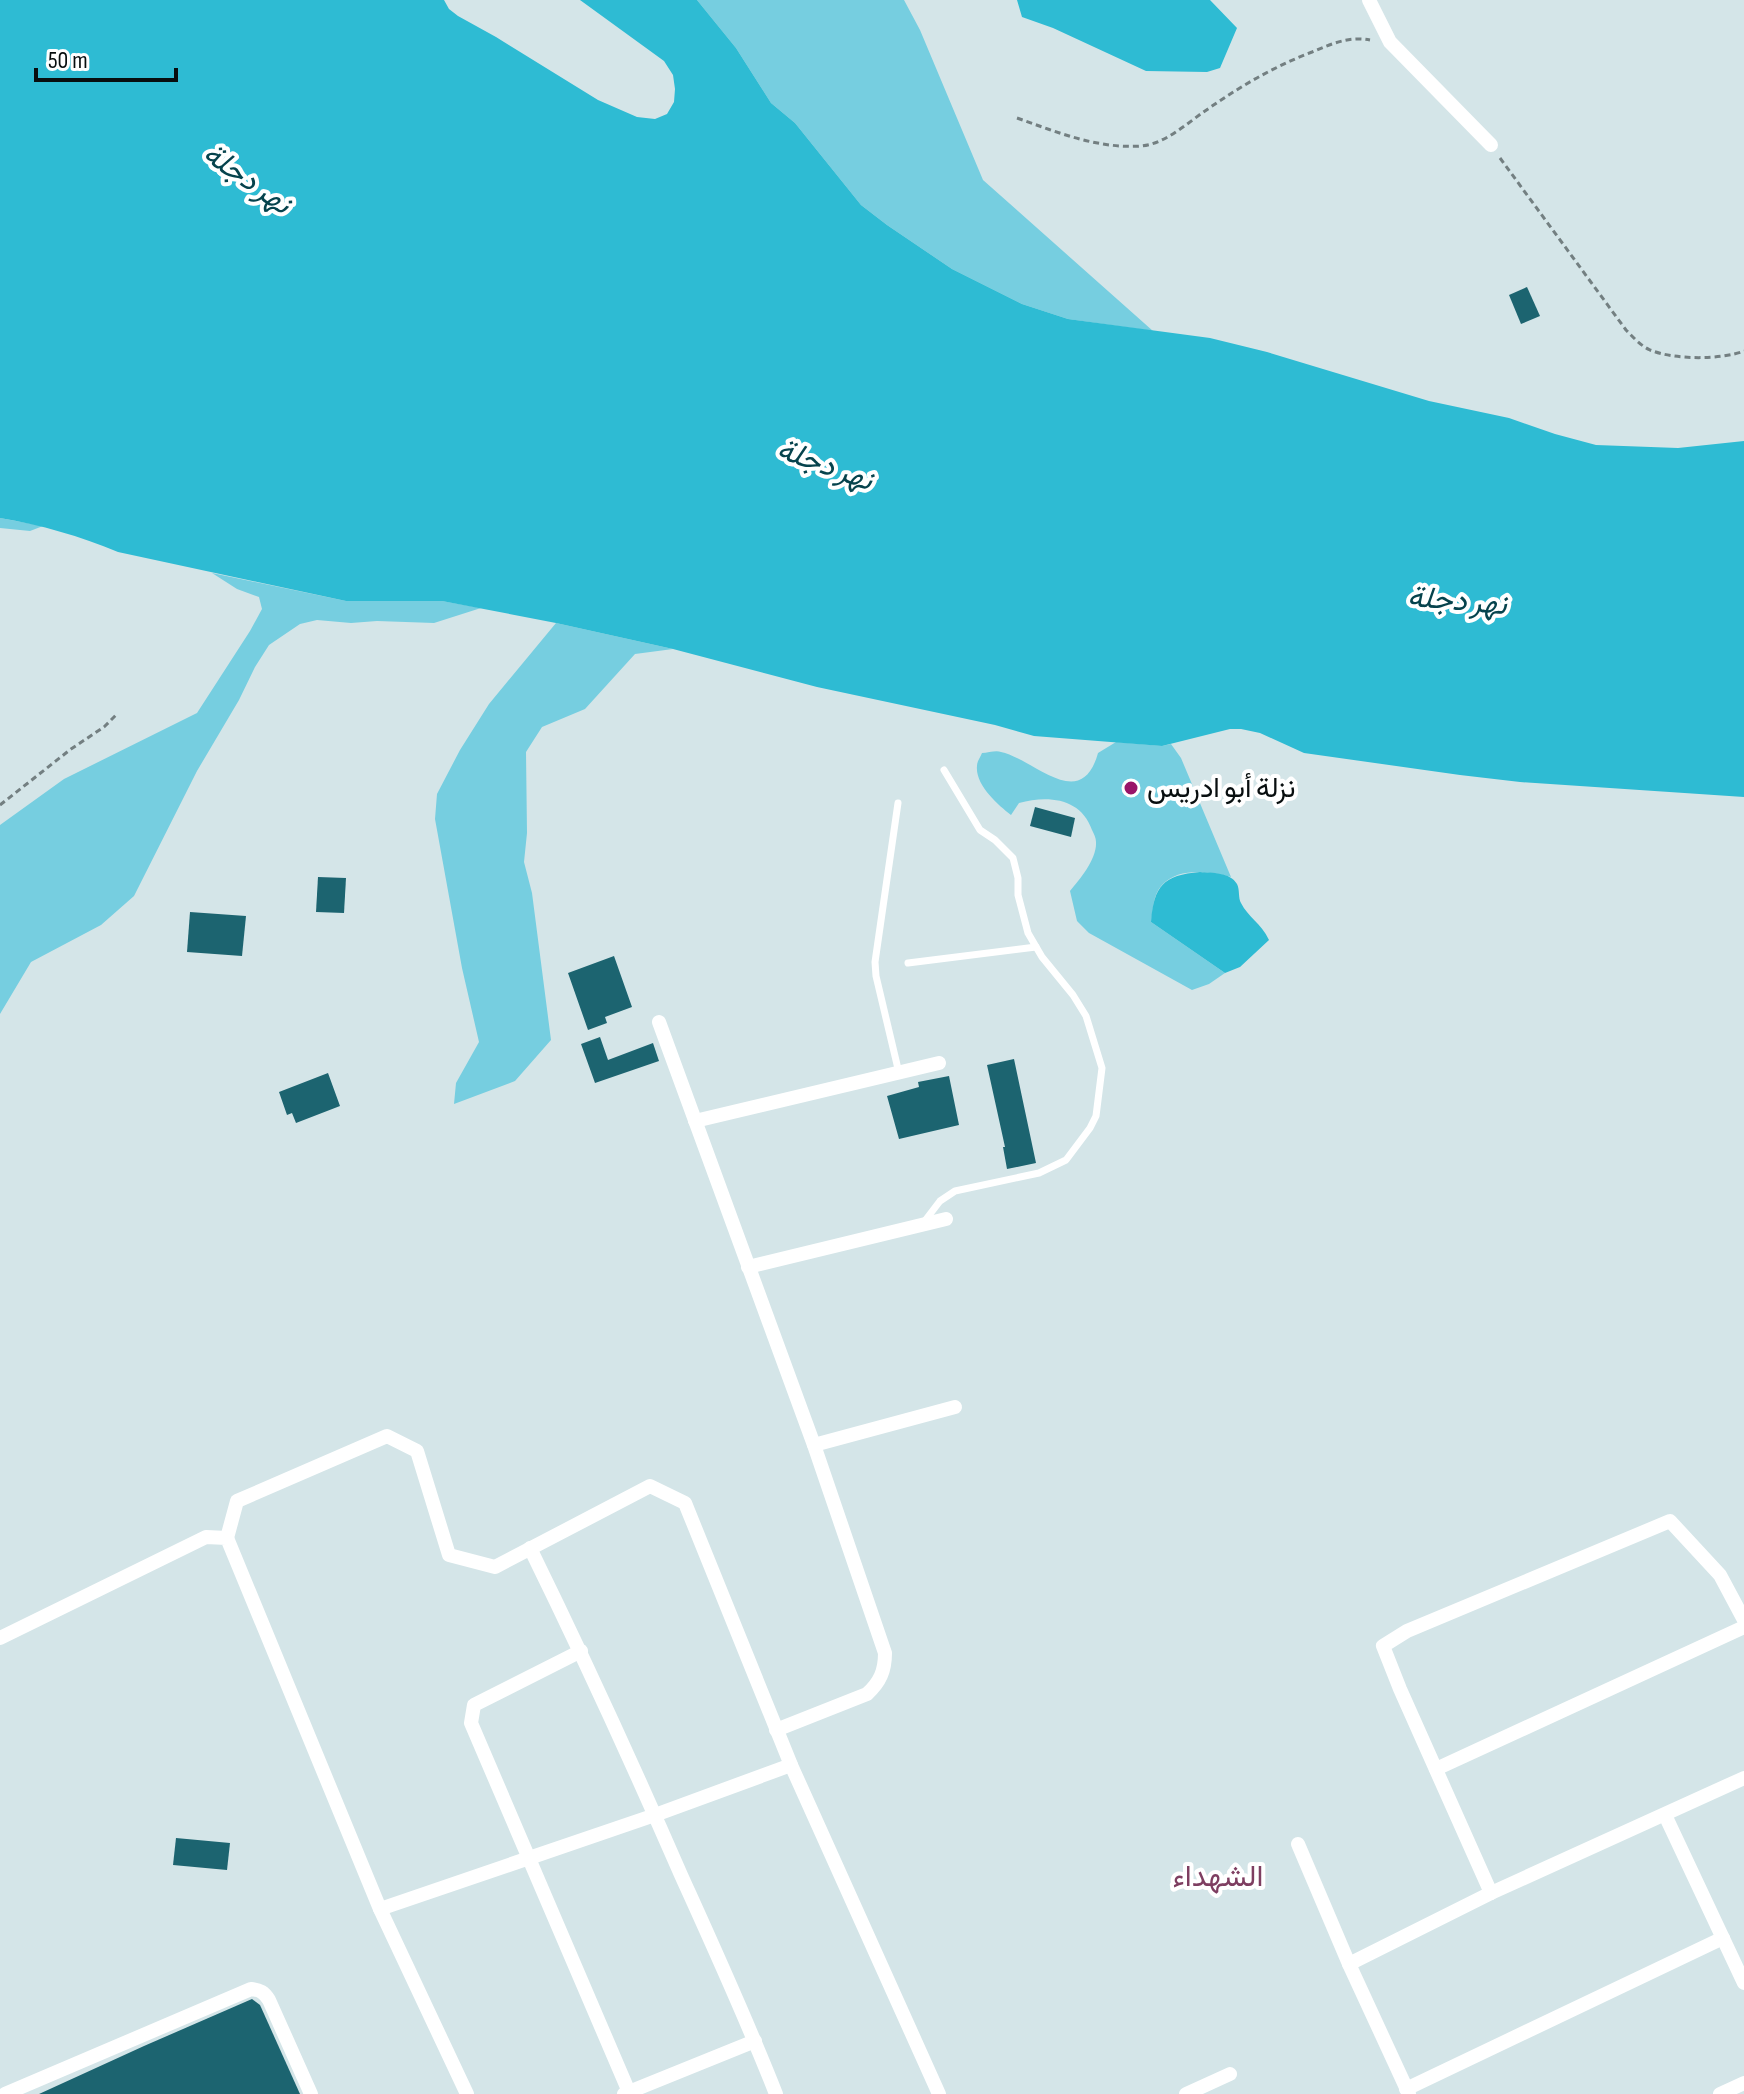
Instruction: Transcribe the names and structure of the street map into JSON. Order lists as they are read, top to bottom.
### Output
{
  "districts": ["الشهداء"],
  "water": ["نهر دجلة"],
  "places": ["نزلة أبو ادريس"],
  "scale_bar": "50 m"
}
